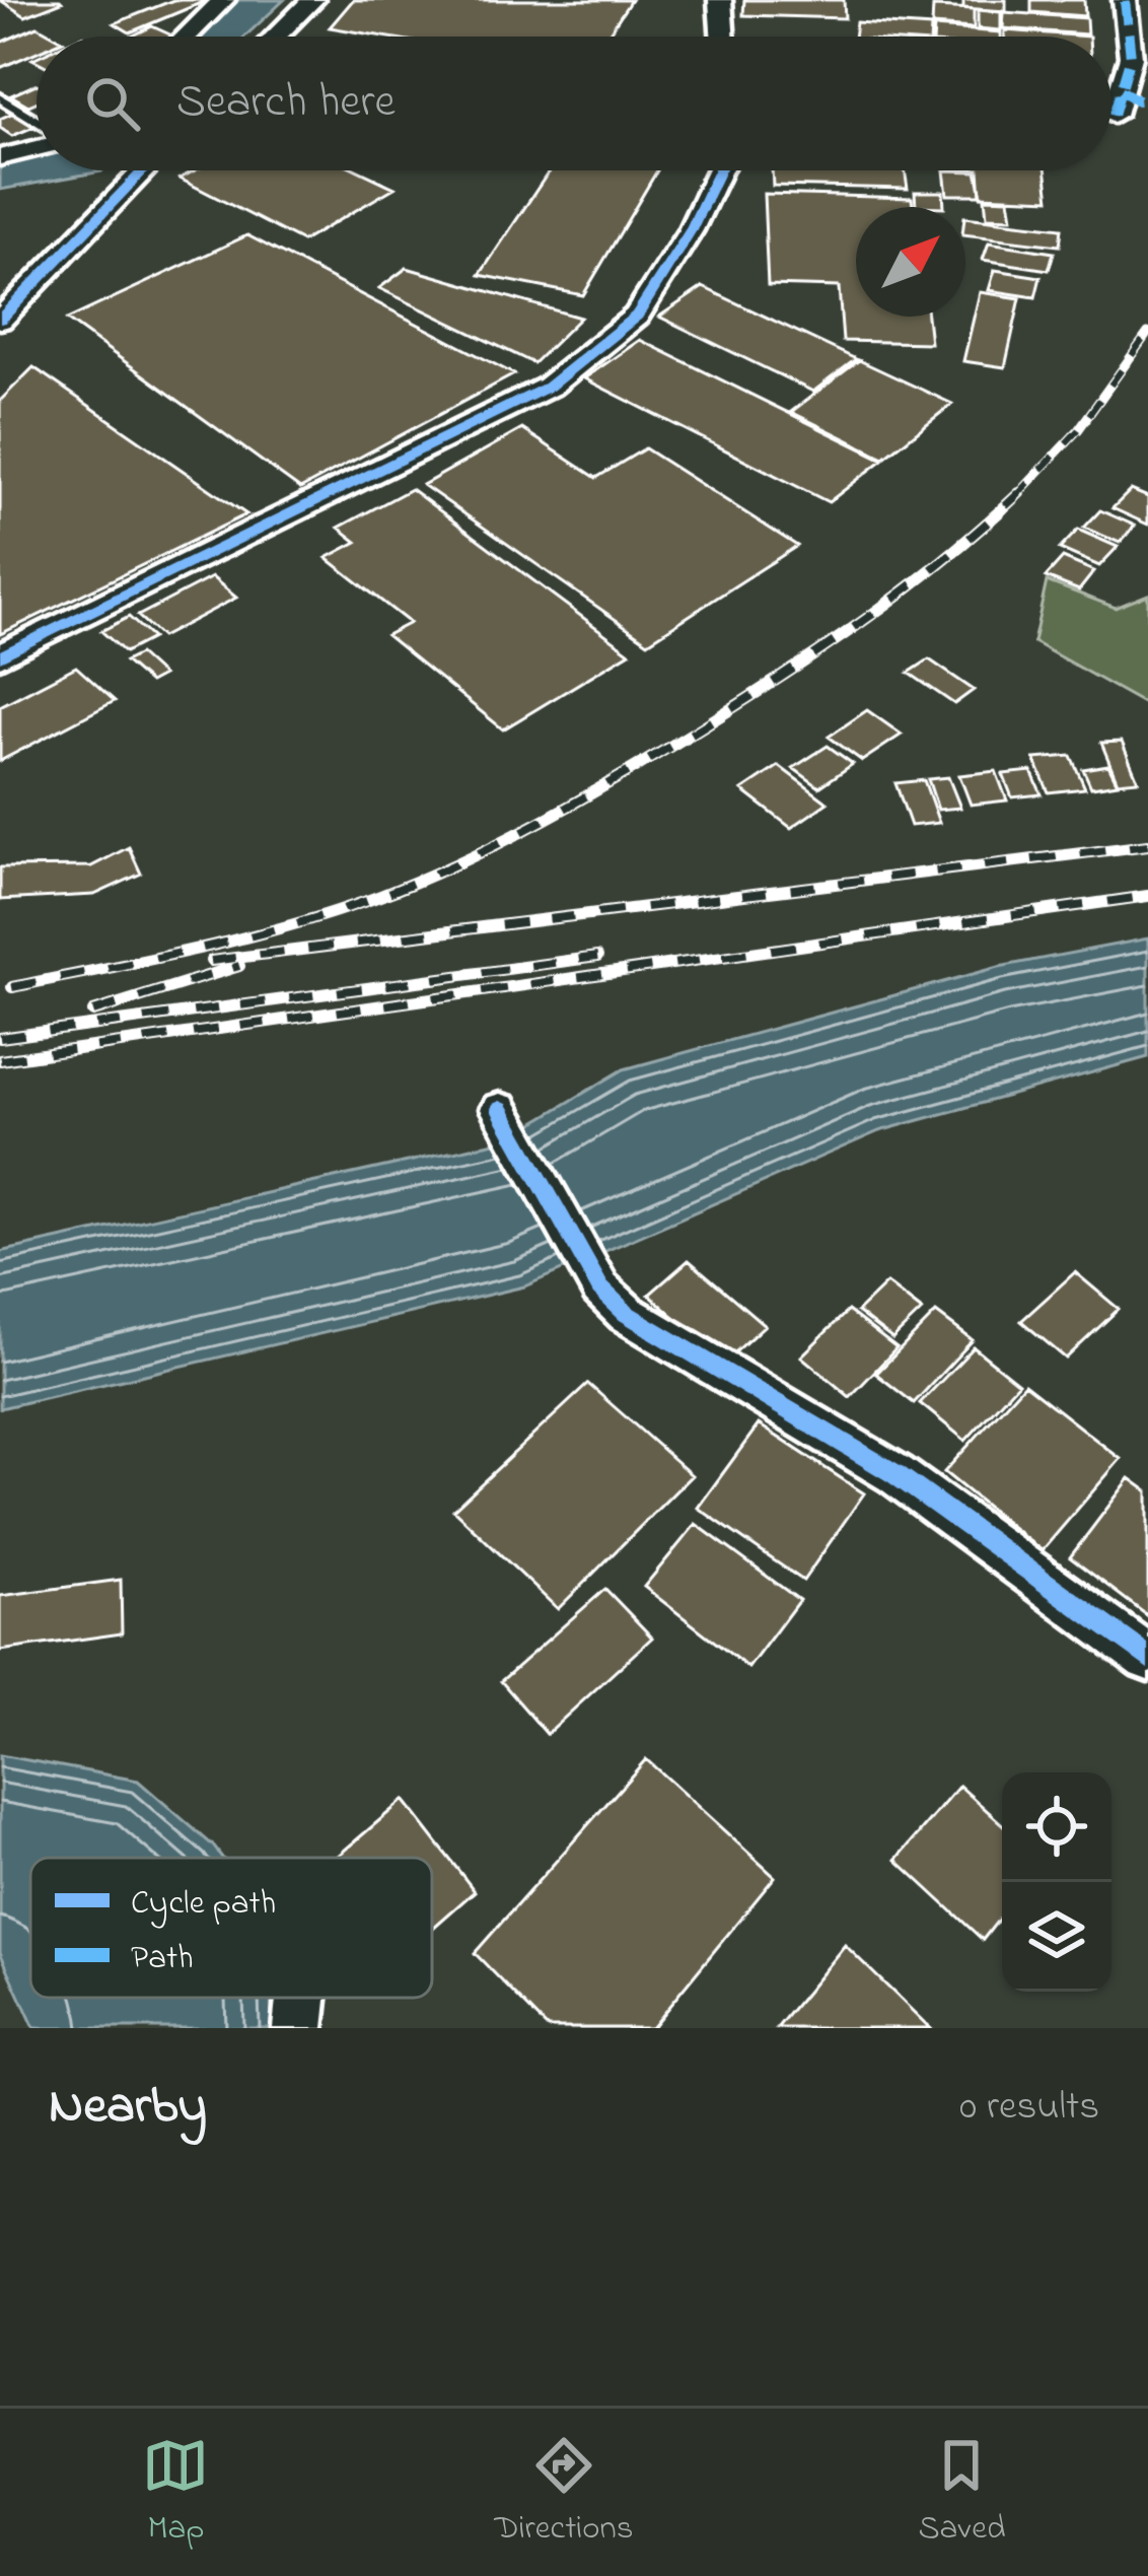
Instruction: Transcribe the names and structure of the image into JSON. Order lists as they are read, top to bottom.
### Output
{
  "legend": ["Cycle path", "Path"],
  "north": "top right",
  "page": {
    "search": "Search here",
    "heading": ["Nearby", "0 results"],
    "nav": ["Map", "Directions", "Saved"]
  }
}
